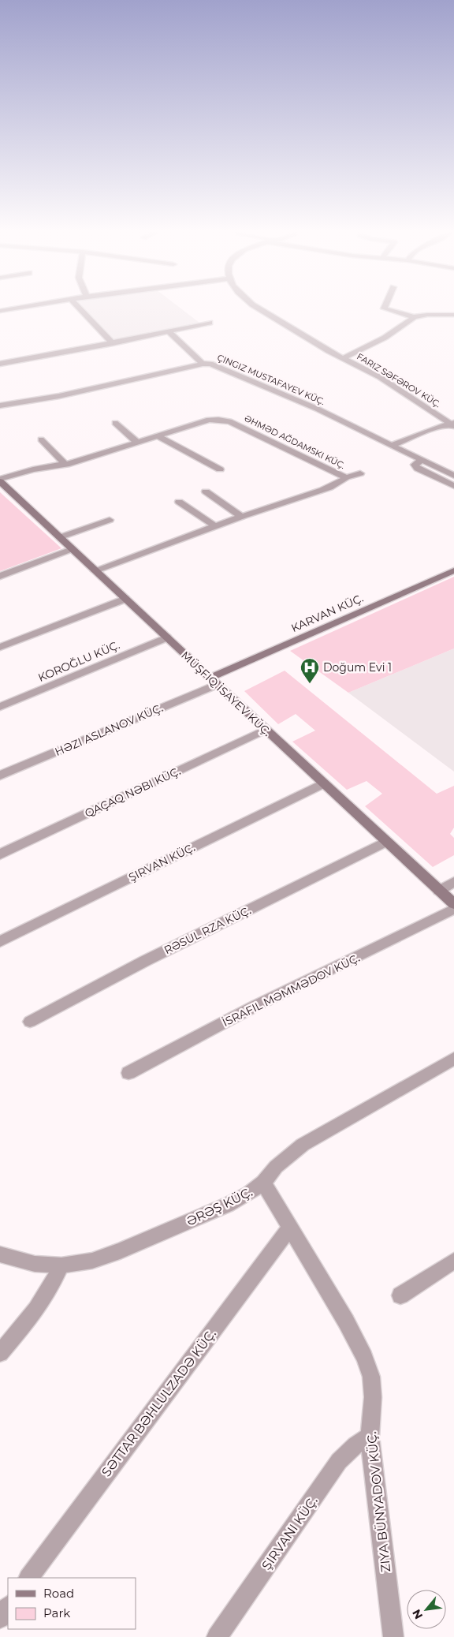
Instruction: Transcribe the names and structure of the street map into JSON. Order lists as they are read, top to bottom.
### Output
{
  "streets": {
    "street": [
      "ÇINGIZ MUSTAFAYEV KÜÇ.",
      "FARIZ SƏFƏROV KÜÇ.",
      "ƏHMƏD AĞDAMSKI KÜÇ.",
      "KARVAN KÜÇ.",
      "KOROĞLU KÜÇ.",
      "MÜŞFIQ İSAYEV KÜÇ.",
      "HƏZI ASLANOV KÜÇ.",
      "QAÇAQ NƏBI KÜÇ.",
      "ŞIRVAN KÜÇ.",
      "RƏSUL RZA KÜÇ.",
      "İSRAFIL MƏMMƏDOV KÜÇ.",
      "ƏRƏŞ KÜÇ.",
      "SƏTTAR BƏHLULZADƏ KÜÇ.",
      "ZIYA BÜNYADOV KÜÇ.",
      "ŞIRVANI KÜÇ."
    ]
  },
  "crossings": [
    ["ƏHMƏD AĞDAMSKI KÜÇ.", "MÜŞFIQ İSAYEV KÜÇ."],
    ["KARVAN KÜÇ.", "MÜŞFIQ İSAYEV KÜÇ."],
    ["KARVAN KÜÇ.", "HƏZI ASLANOV KÜÇ."],
    ["KOROĞLU KÜÇ.", "MÜŞFIQ İSAYEV KÜÇ."],
    ["MÜŞFIQ İSAYEV KÜÇ.", "HƏZI ASLANOV KÜÇ."],
    ["MÜŞFIQ İSAYEV KÜÇ.", "QAÇAQ NƏBI KÜÇ."],
    ["MÜŞFIQ İSAYEV KÜÇ.", "ŞIRVAN KÜÇ."],
    ["MÜŞFIQ İSAYEV KÜÇ.", "RƏSUL RZA KÜÇ."],
    ["ƏRƏŞ KÜÇ.", "ZIYA BÜNYADOV KÜÇ."],
    ["SƏTTAR BƏHLULZADƏ KÜÇ.", "ZIYA BÜNYADOV KÜÇ."],
    ["ZIYA BÜNYADOV KÜÇ.", "ŞIRVANI KÜÇ."]
  ],
  "places": {
    "hospital": ["Doğum Evi 1"]
  },
  "legend": ["Road", "Park"],
  "north": "bottom left"
}
